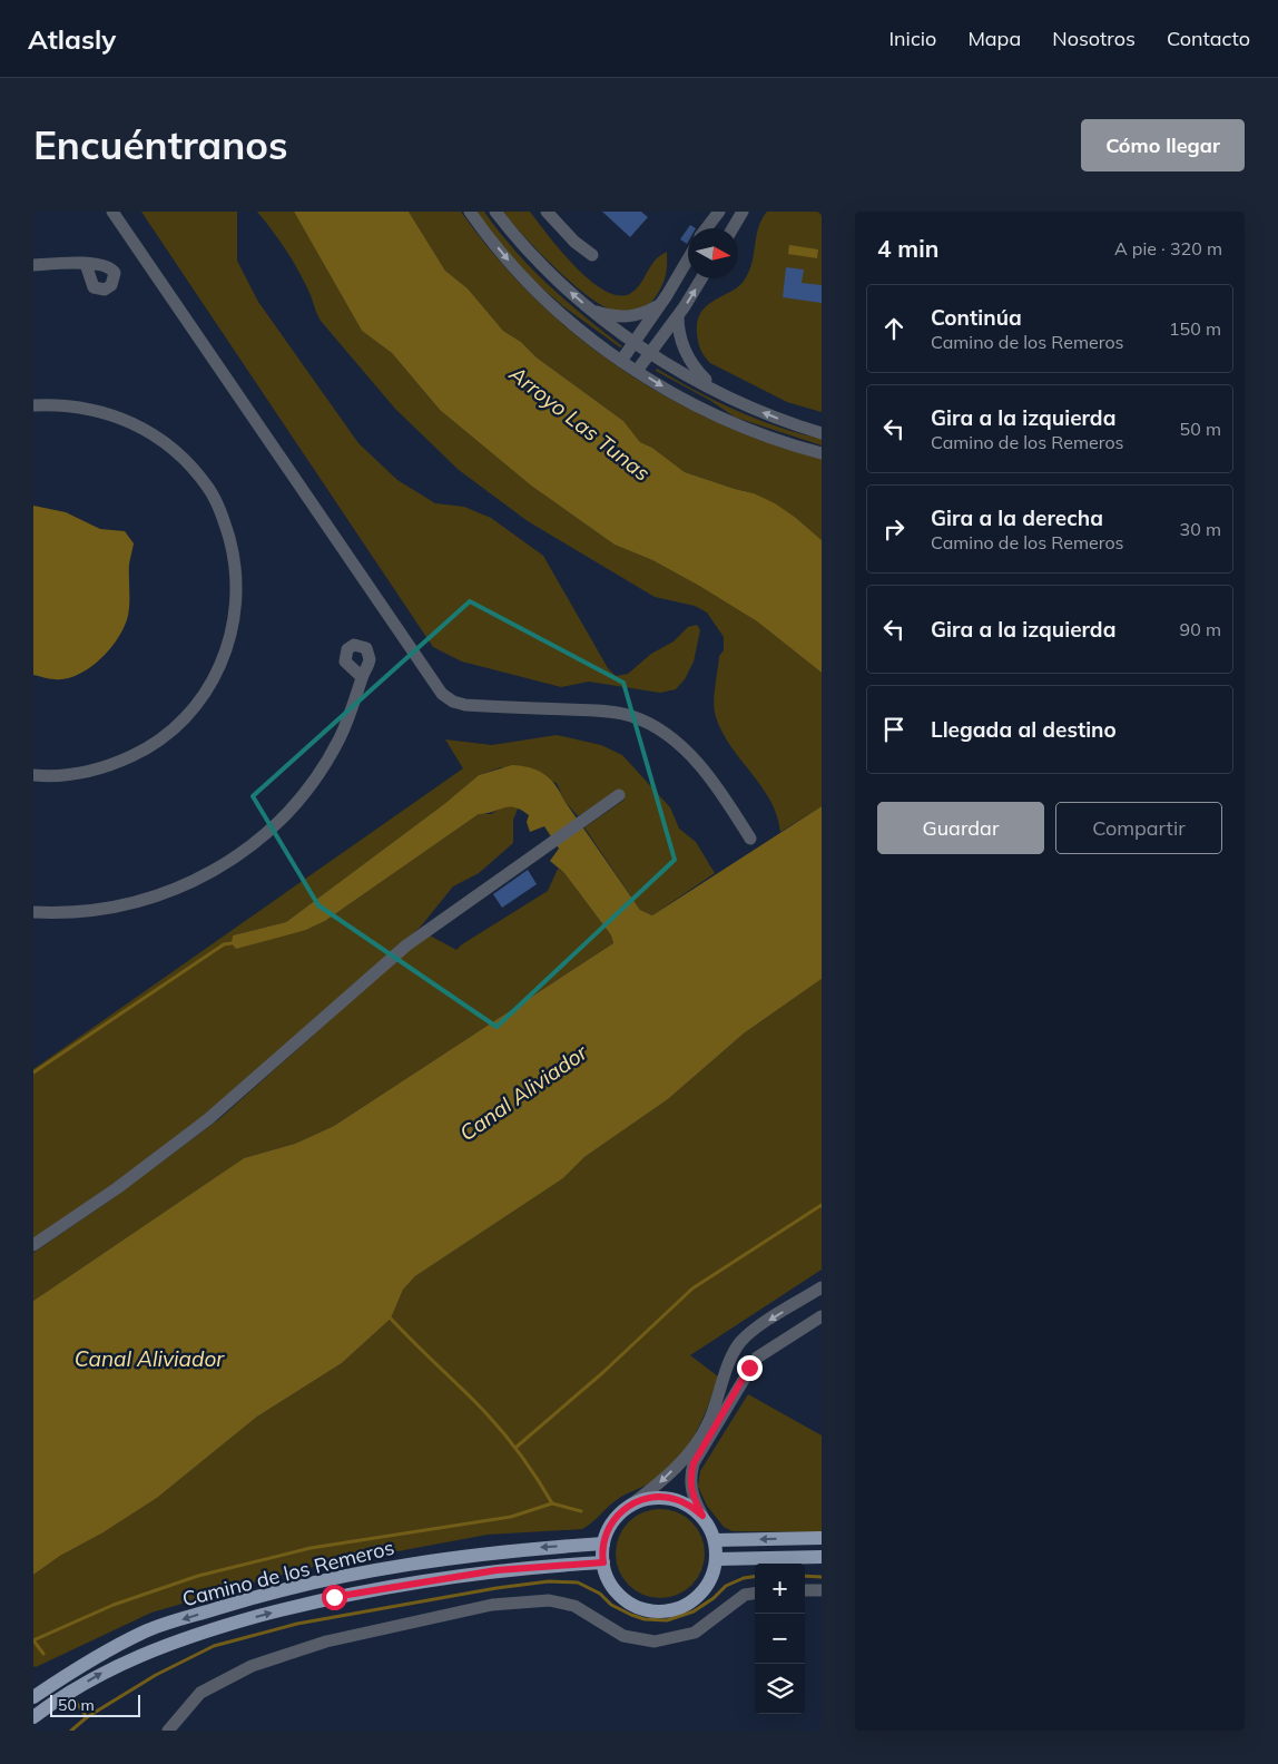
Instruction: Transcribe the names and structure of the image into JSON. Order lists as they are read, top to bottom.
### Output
{
  "streets": {
    "main road": ["Camino de los Remeros"]
  },
  "water": ["Arroyo Las Tunas", "Canal Aliviador"],
  "scale_bar": "50 m",
  "north": "right",
  "page": {
    "header": "Atlasly",
    "nav": [
      "Inicio",
      "Mapa",
      "Nosotros",
      "Contacto"
    ],
    "buttons": [
      "Cómo llegar",
      ["Guardar", "Compartir"]
    ],
    "title": "Encuéntranos",
    "heading": ["4 min", "A pie · 320 m"],
    "list": [
      ["Continúa", "Camino de los Remeros", "150 m"],
      ["Gira a la izquierda", "Camino de los Remeros", "50 m"],
      ["Gira a la derecha", "Camino de los Remeros", "30 m"],
      ["Gira a la izquierda", "90 m"],
      "Llegada al destino"
    ],
    "map_buttons": ["+", "−"],
    "scale": "50 m"
  }
}
